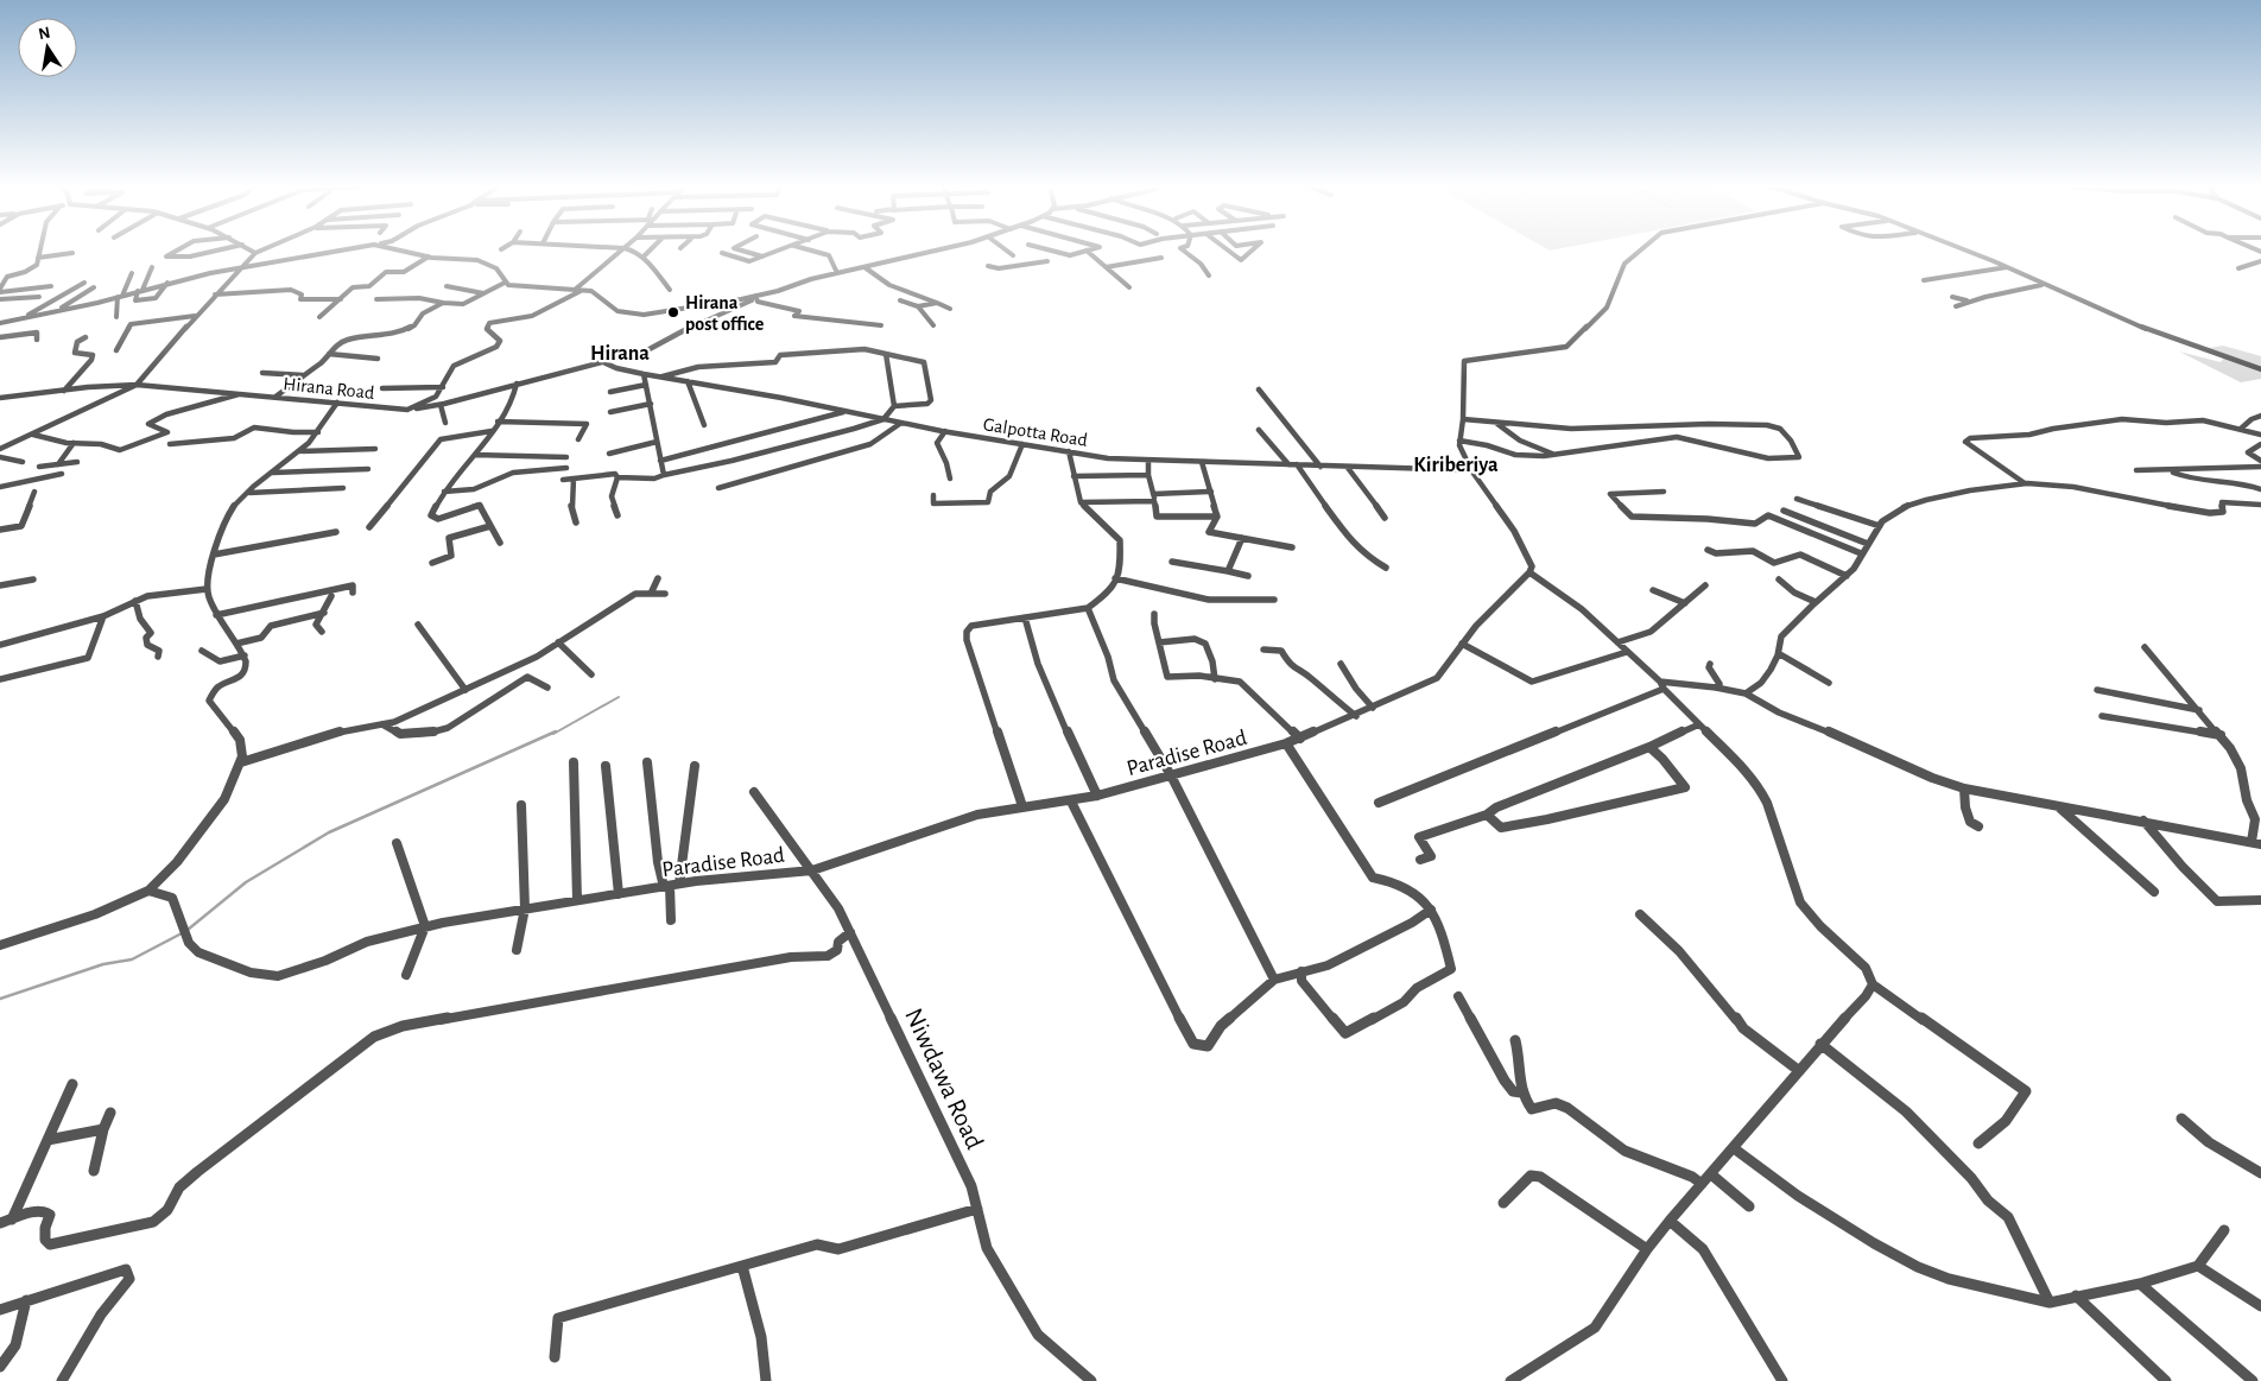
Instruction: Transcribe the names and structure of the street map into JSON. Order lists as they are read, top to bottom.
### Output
{
  "streets": {
    "street": [
      "Hirana Road",
      "Galpotta Road",
      "Paradise Road",
      "Niwdawa Road"
    ]
  },
  "crossings": [
    ["Paradise Road", "Niwdawa Road"]
  ],
  "districts": ["Hirana", "Kiriberiya"],
  "places": ["Hirana post office"],
  "north": "top"
}
